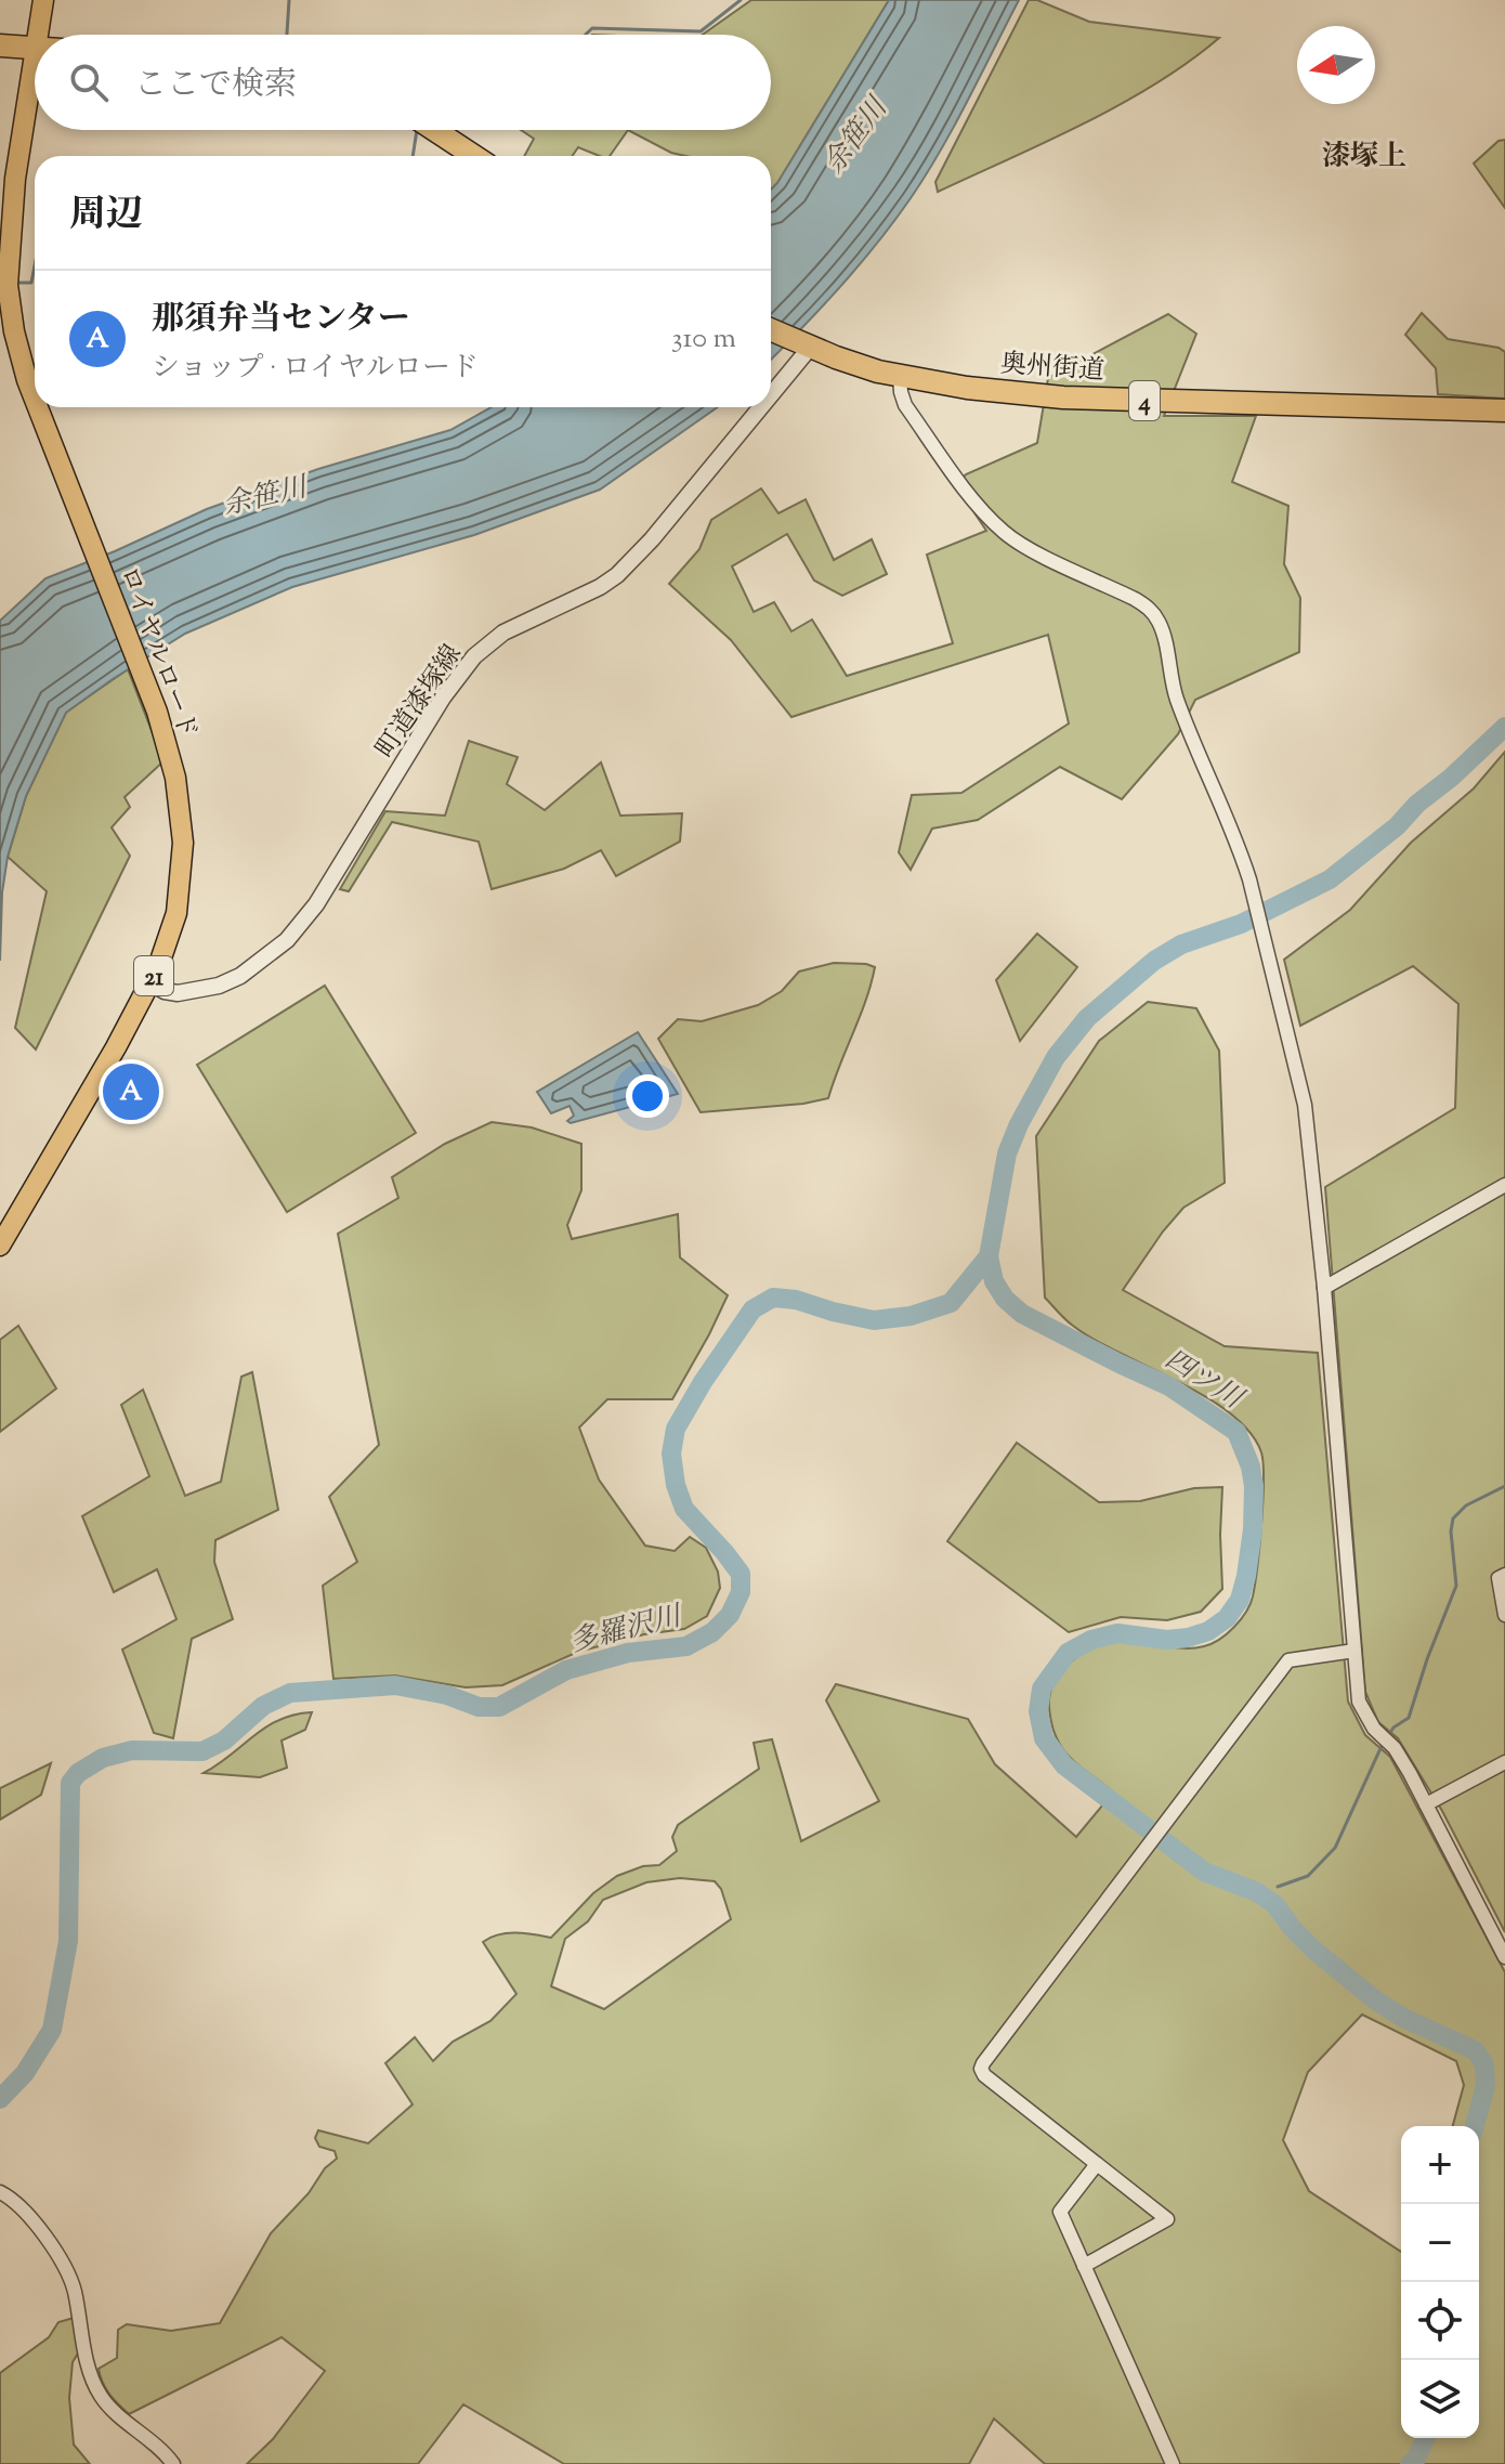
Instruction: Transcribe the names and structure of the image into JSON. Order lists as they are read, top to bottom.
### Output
{
  "streets": {
    "highway": ["奥州街道", "4"],
    "main road": ["ロイヤルロード", "21"],
    "street": ["町道漆塚線"]
  },
  "crossings": [
    ["奥州街道", "町道漆塚線"],
    ["ロイヤルロード", "町道漆塚線"]
  ],
  "districts": ["漆塚上"],
  "water": ["余笹川", "四ツ川", "多羅沢川"],
  "north": "left",
  "page": {
    "search": "ここで検索",
    "heading": "周辺",
    "list": [
      {
        "mark": "A",
        "name": "那須弁当センター",
        "note": "ショップ · ロイヤルロード",
        "value": "310 m"
      }
    ],
    "pins": "A",
    "map_buttons": ["+", "−"]
  }
}
